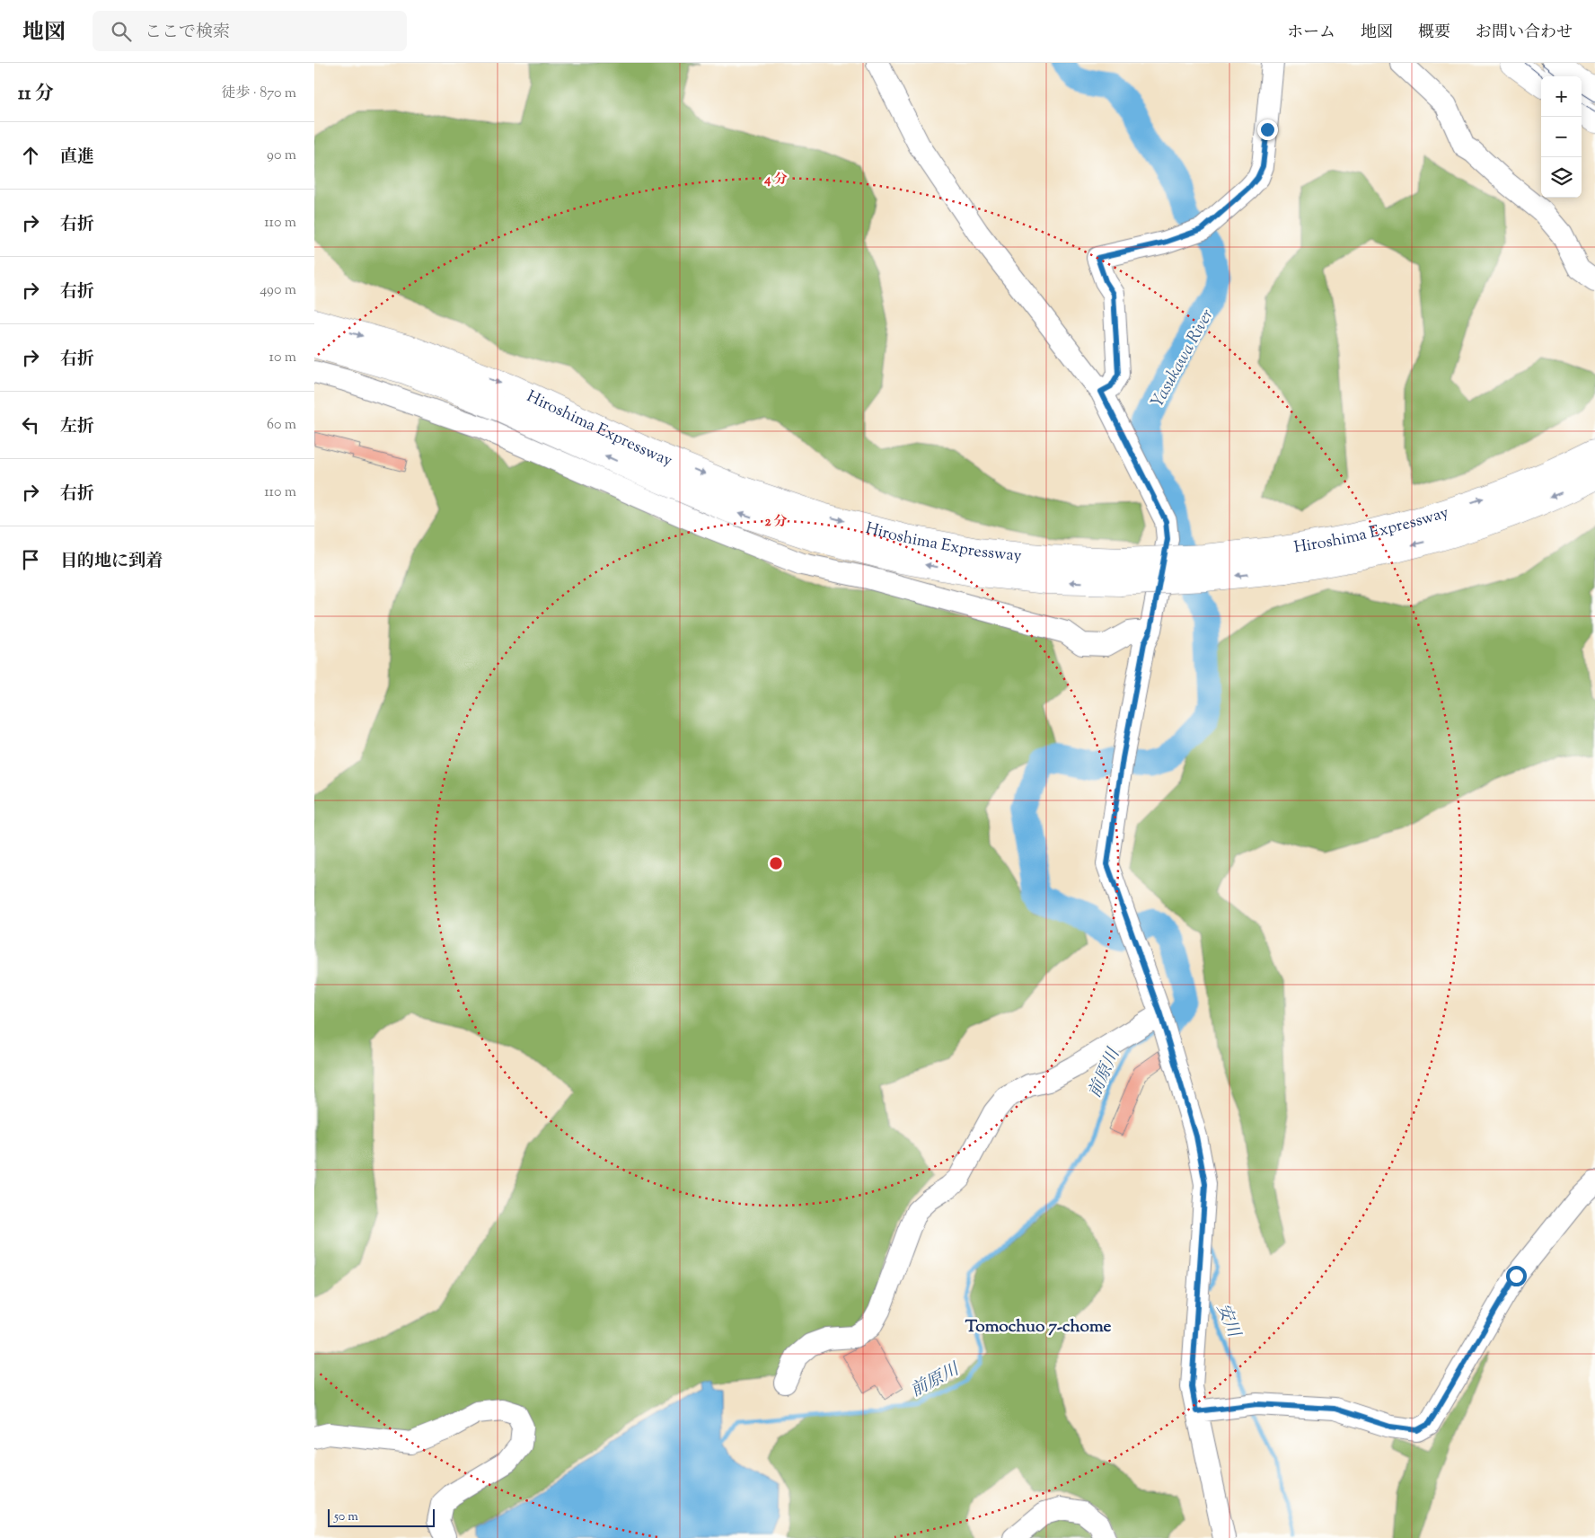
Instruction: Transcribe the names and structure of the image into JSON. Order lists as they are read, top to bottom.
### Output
{
  "streets": {
    "main road": ["Hiroshima Expressway"]
  },
  "districts": ["Tomochuo 7-chome"],
  "water": ["Yasukawa River", "前原川", "安川"],
  "scale_bar": "50 m",
  "page": {
    "header": "地図",
    "search": "ここで検索",
    "nav": [
      "ホーム",
      "地図",
      "概要",
      "お問い合わせ"
    ],
    "heading": ["11 分", "徒歩 · 870 m"],
    "map_buttons": ["+", "−"],
    "list": [
      ["直進", "90 m"],
      ["右折", "110 m"],
      ["右折", "490 m"],
      ["右折", "10 m"],
      ["左折", "60 m"],
      ["右折", "110 m"],
      "目的地に到着"
    ],
    "scale": "50 m"
  },
  "rings": ["4 分", "2 分"]
}
